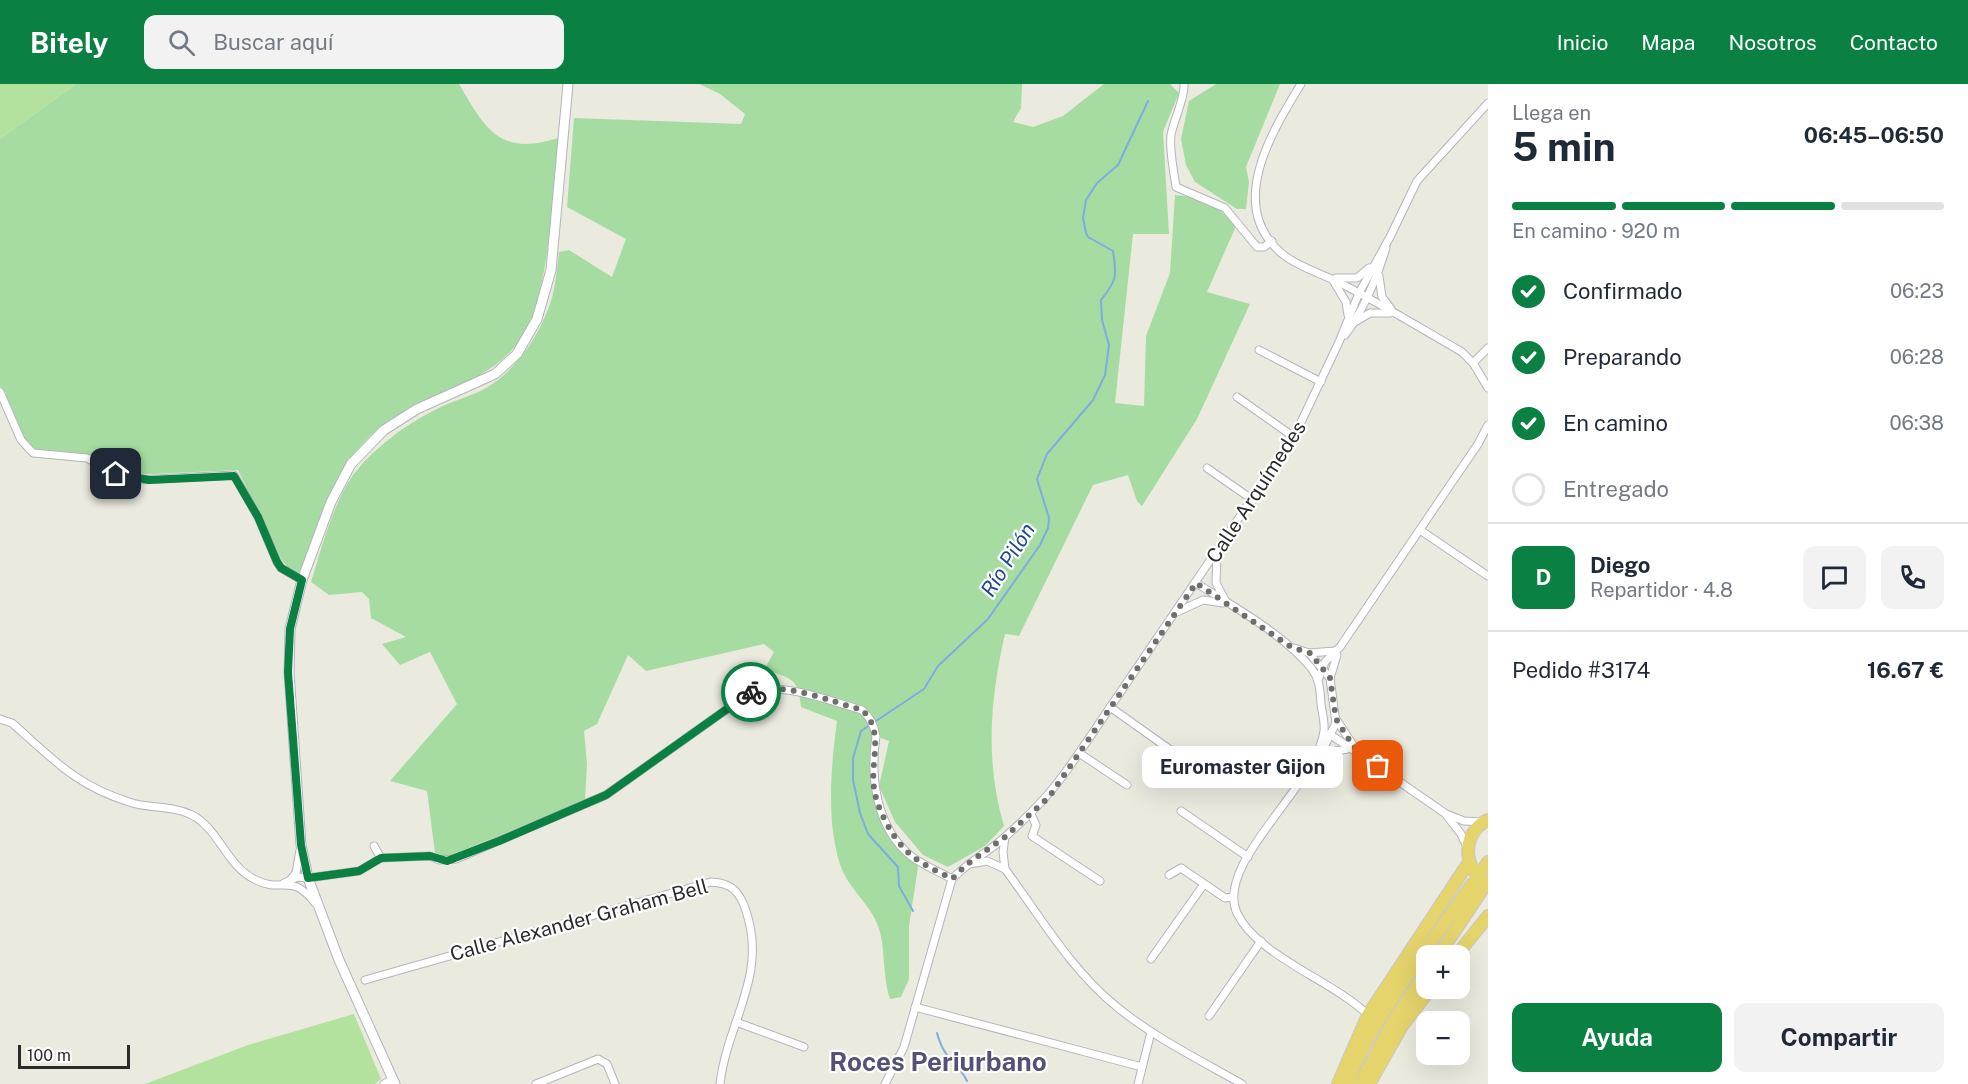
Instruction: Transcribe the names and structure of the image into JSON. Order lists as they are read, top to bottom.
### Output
{
  "streets": {
    "street": ["Calle Arquímedes", "Calle Alexander Graham Bell"]
  },
  "districts": ["Roces Periurbano"],
  "water": ["Río Pilón"],
  "places": ["Euromaster Gijon"],
  "scale_bar": "100 m",
  "page": {
    "header": "Bitely",
    "search": "Buscar aquí",
    "nav": [
      "Inicio",
      "Mapa",
      "Nosotros",
      "Contacto"
    ],
    "heading": ["5 min", "Llega en", "06:45–06:50"],
    "panel": [
      "Diego",
      "Repartidor · 4.8",
      "Pedido #3174",
      "16.67 €"
    ],
    "bar": "En camino · 920 m",
    "list": [
      ["Confirmado", "06:23"],
      ["Preparando", "06:28"],
      ["En camino", "06:38"],
      "Entregado"
    ],
    "round": "D",
    "bubble": "Euromaster Gijon",
    "map_buttons": ["+", "−"],
    "buttons": ["Ayuda", "Compartir"],
    "scale": "100 m"
  }
}
